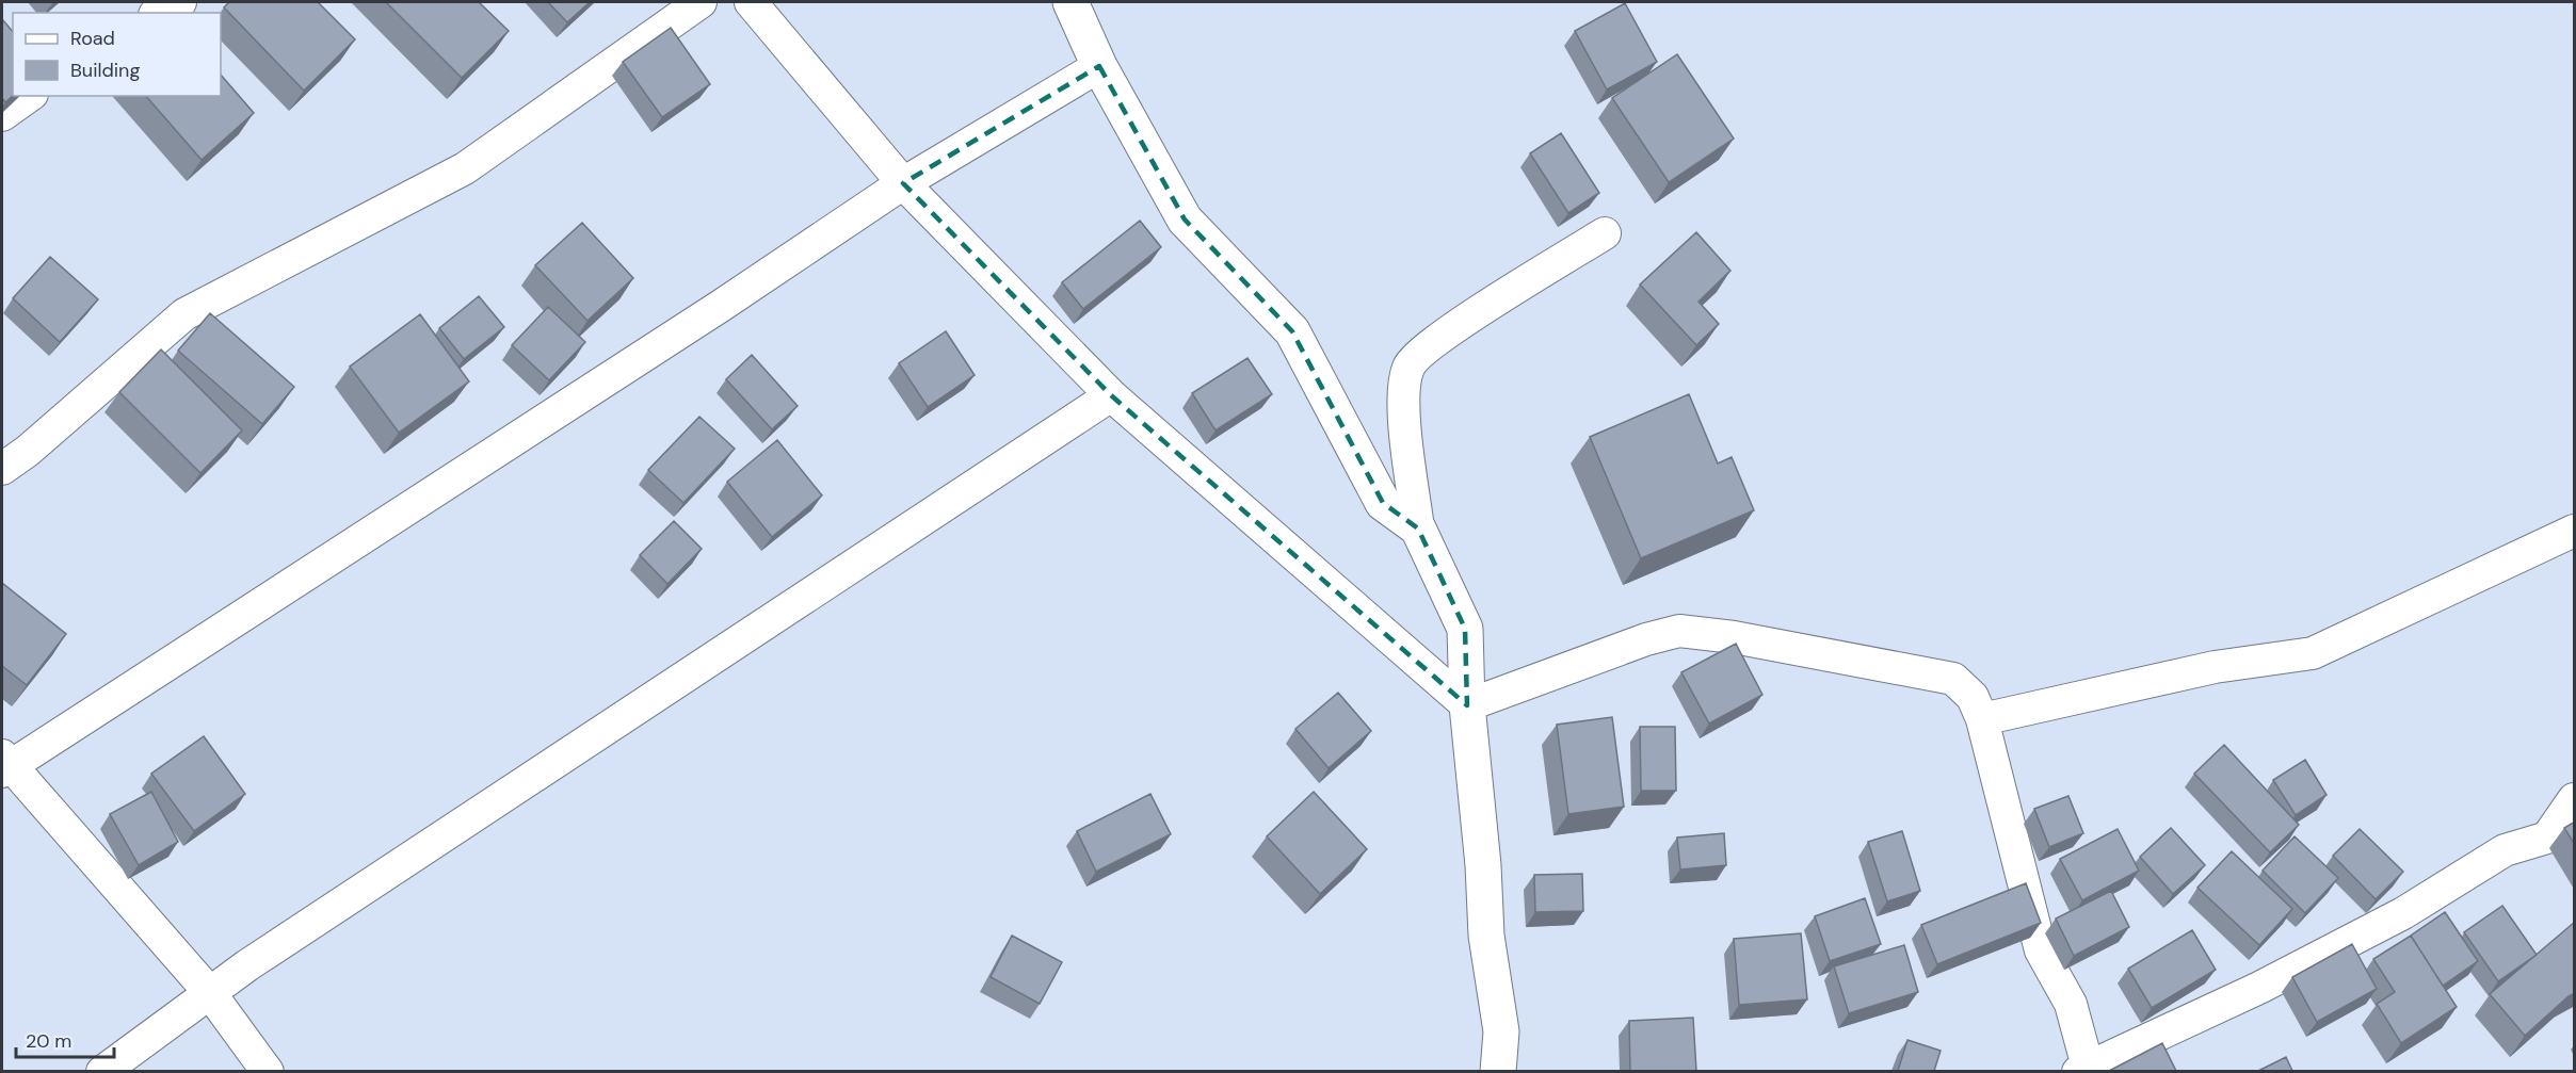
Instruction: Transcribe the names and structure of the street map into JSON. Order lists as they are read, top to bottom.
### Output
{
  "legend": ["Road", "Building"],
  "scale_bar": "20 m"
}
